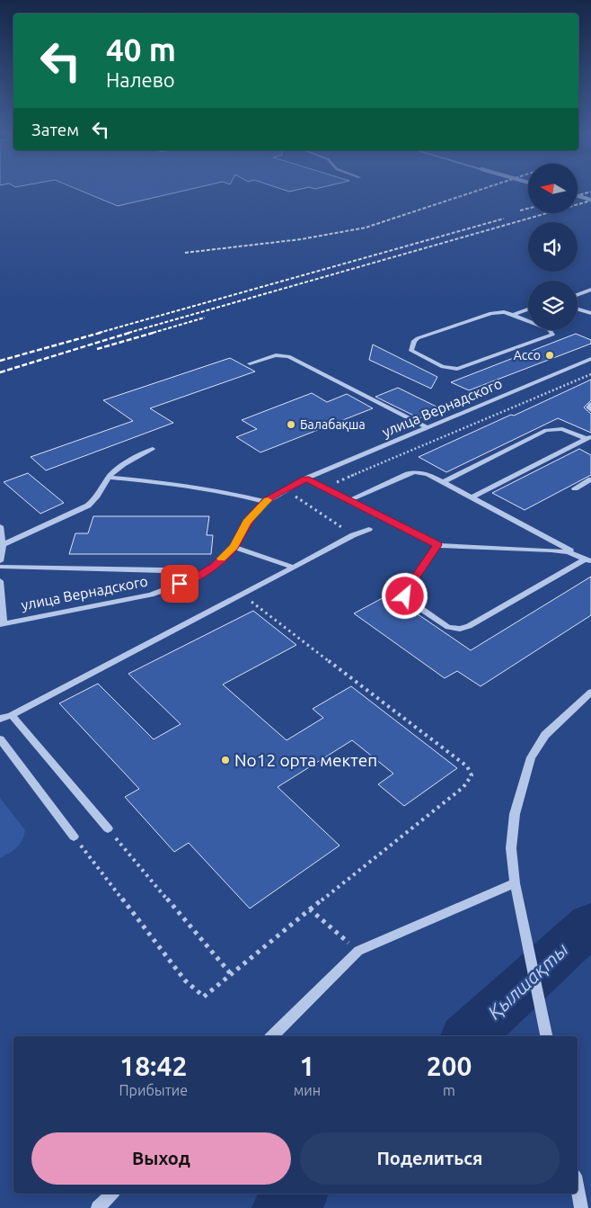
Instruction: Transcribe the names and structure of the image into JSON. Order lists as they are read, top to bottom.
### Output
{
  "streets": {
    "street": ["улица Вернадского"]
  },
  "water": ["Қылшақты"],
  "places": ["Ассо", "Балабақша", "No12 орта мектеп"],
  "north": "left",
  "page": {
    "turn": ["40 m", "Налево"],
    "then": "Затем",
    "eta": [
      "18:42",
      "Прибытие",
      "1",
      "мин",
      "200",
      "m"
    ],
    "buttons": ["Выход", "Поделиться"]
  }
}
